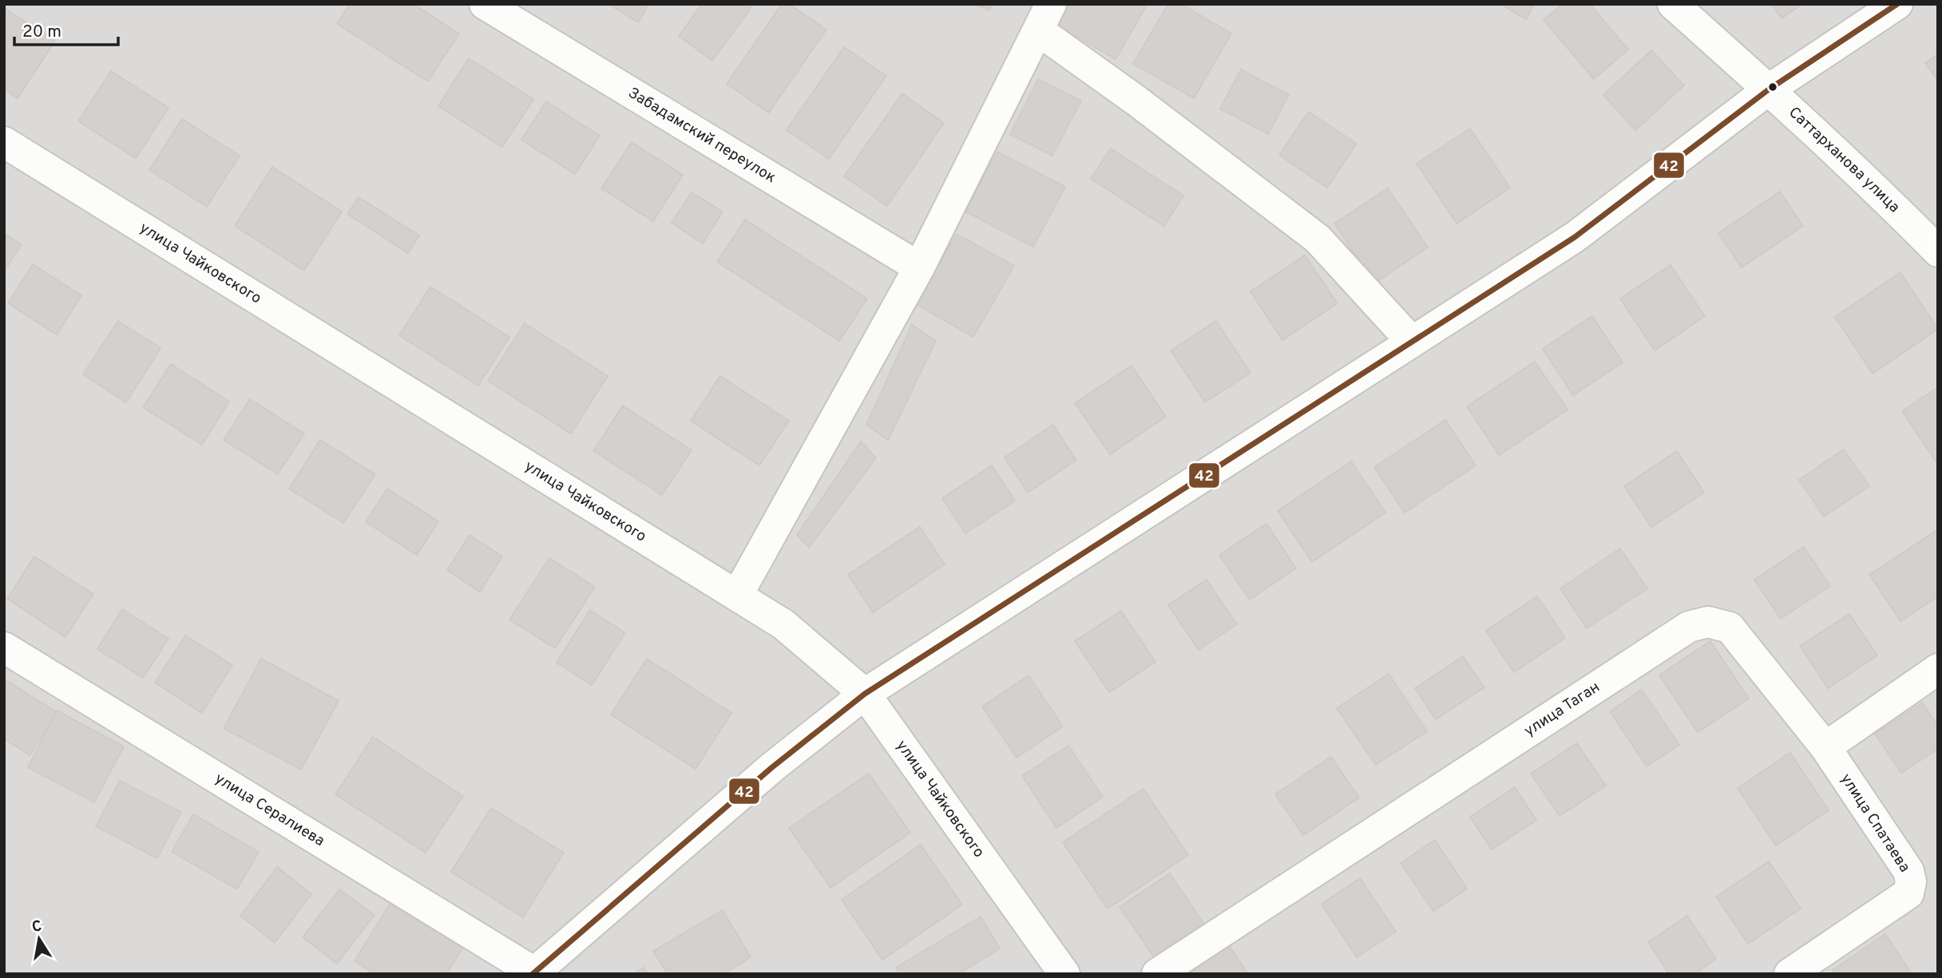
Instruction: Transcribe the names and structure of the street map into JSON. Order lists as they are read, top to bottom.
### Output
{
  "streets": {
    "street": [
      "Забадамский переулок",
      "Саттарханова улица",
      "улица Чайковского",
      "улица Таган",
      "улица Сералиева",
      "улица Спатаева"
    ]
  },
  "crossings": [
    ["улица Таган", "улица Спатаева"]
  ],
  "lines": ["transit line 42"],
  "scale_bar": "20 m",
  "north": "top"
}
